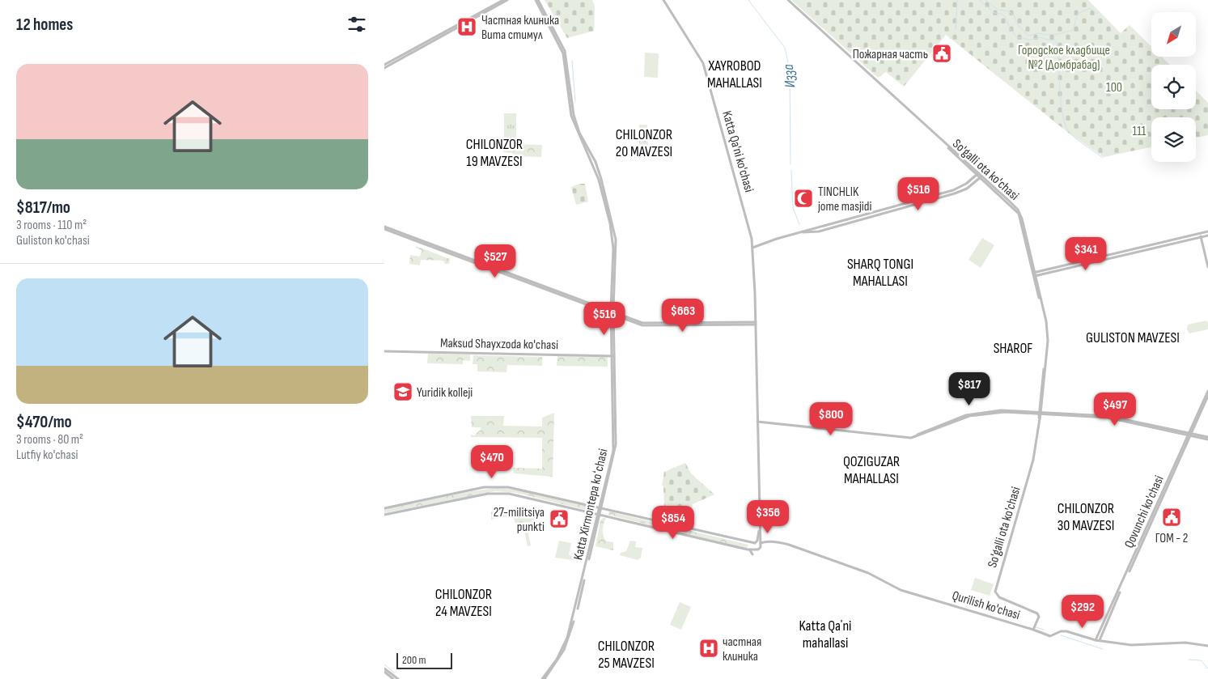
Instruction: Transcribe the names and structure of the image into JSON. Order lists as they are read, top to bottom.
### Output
{
  "streets": {
    "main road": [
      "Katta Qa'ni ko'chasi",
      "So'galli ota ko'chasi",
      "Maksud Shayxzoda ko'chasi",
      "Katta Xirmontepa koʻchasi",
      "Qovunchi ko'chasi",
      "Qurilish ko'chasi"
    ]
  },
  "crossings": [
    ["So'galli ota ko'chasi", "Qurilish ko'chasi"],
    ["Maksud Shayxzoda ko'chasi", "Katta Xirmontepa koʻchasi"],
    ["Qovunchi ko'chasi", "Qurilish ko'chasi"]
  ],
  "districts": [
    "XAYROBOD MAHALLASI",
    "CHILONZOR 20 MAVZESI",
    "CHILONZOR 19 MAVZESI",
    "SHARQ TONGI MAHALLASI",
    "GULISTON MAVZESI",
    "SHAROF",
    "QOZIGUZAR MAHALLASI",
    "CHILONZOR 30 MAVZESI",
    "CHILONZOR 24 MAVZESI",
    "Katta Qaʼni mahallasi",
    "CHILONZOR 25 MAVZESI"
  ],
  "water": ["Изза"],
  "parks": ["Городское кладбище №2 (Домбрабад)", "100", "111"],
  "places": {
    "hospital": ["Частная клиника Вита стимул", "частная клиника"],
    "public building": ["Пожарная часть", "ГОМ - 2", "27-militsiya punkti"],
    "mosque": ["TINCHLIK jome masjidi"],
    "school or university": ["Yuridik kolleji"]
  },
  "scale_bar": "200 m",
  "north": "bottom left",
  "page": {
    "heading": "12 homes",
    "list": [
      {
        "name": "$817/mo",
        "note": "3 rooms · 110 m² · Guliston ko'chasi"
      },
      {
        "name": "$470/mo",
        "note": "3 rooms · 80 m² · Lutfiy ko'chasi"
      }
    ],
    "price": [
      "$516",
      "$341",
      "$527",
      "$663",
      "$516",
      "$817",
      "$497",
      "$800",
      "$470",
      "$356",
      "$854",
      "$292"
    ],
    "scale": "200 m"
  }
}
